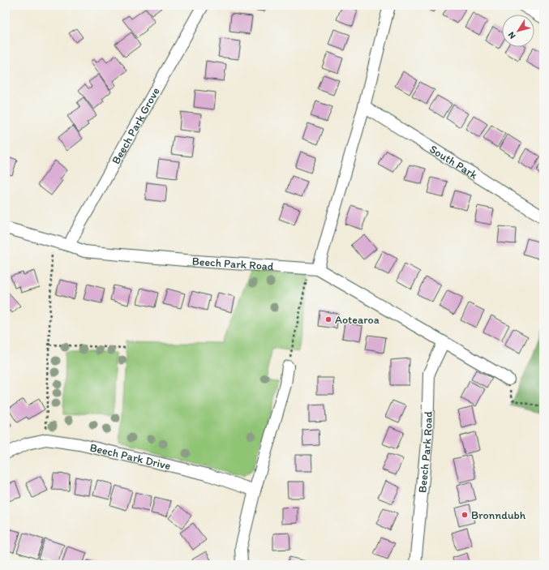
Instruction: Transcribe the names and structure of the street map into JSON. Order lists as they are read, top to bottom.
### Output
{
  "streets": {
    "street": [
      "Beech Park Grove",
      "South Park",
      "Beech Park Road",
      "Beech Park Drive"
    ]
  },
  "crossings": [
    ["Beech Park Grove", "Beech Park Road"]
  ],
  "places": ["Aotearoa", "Bronndubh"],
  "north": "bottom left"
}
